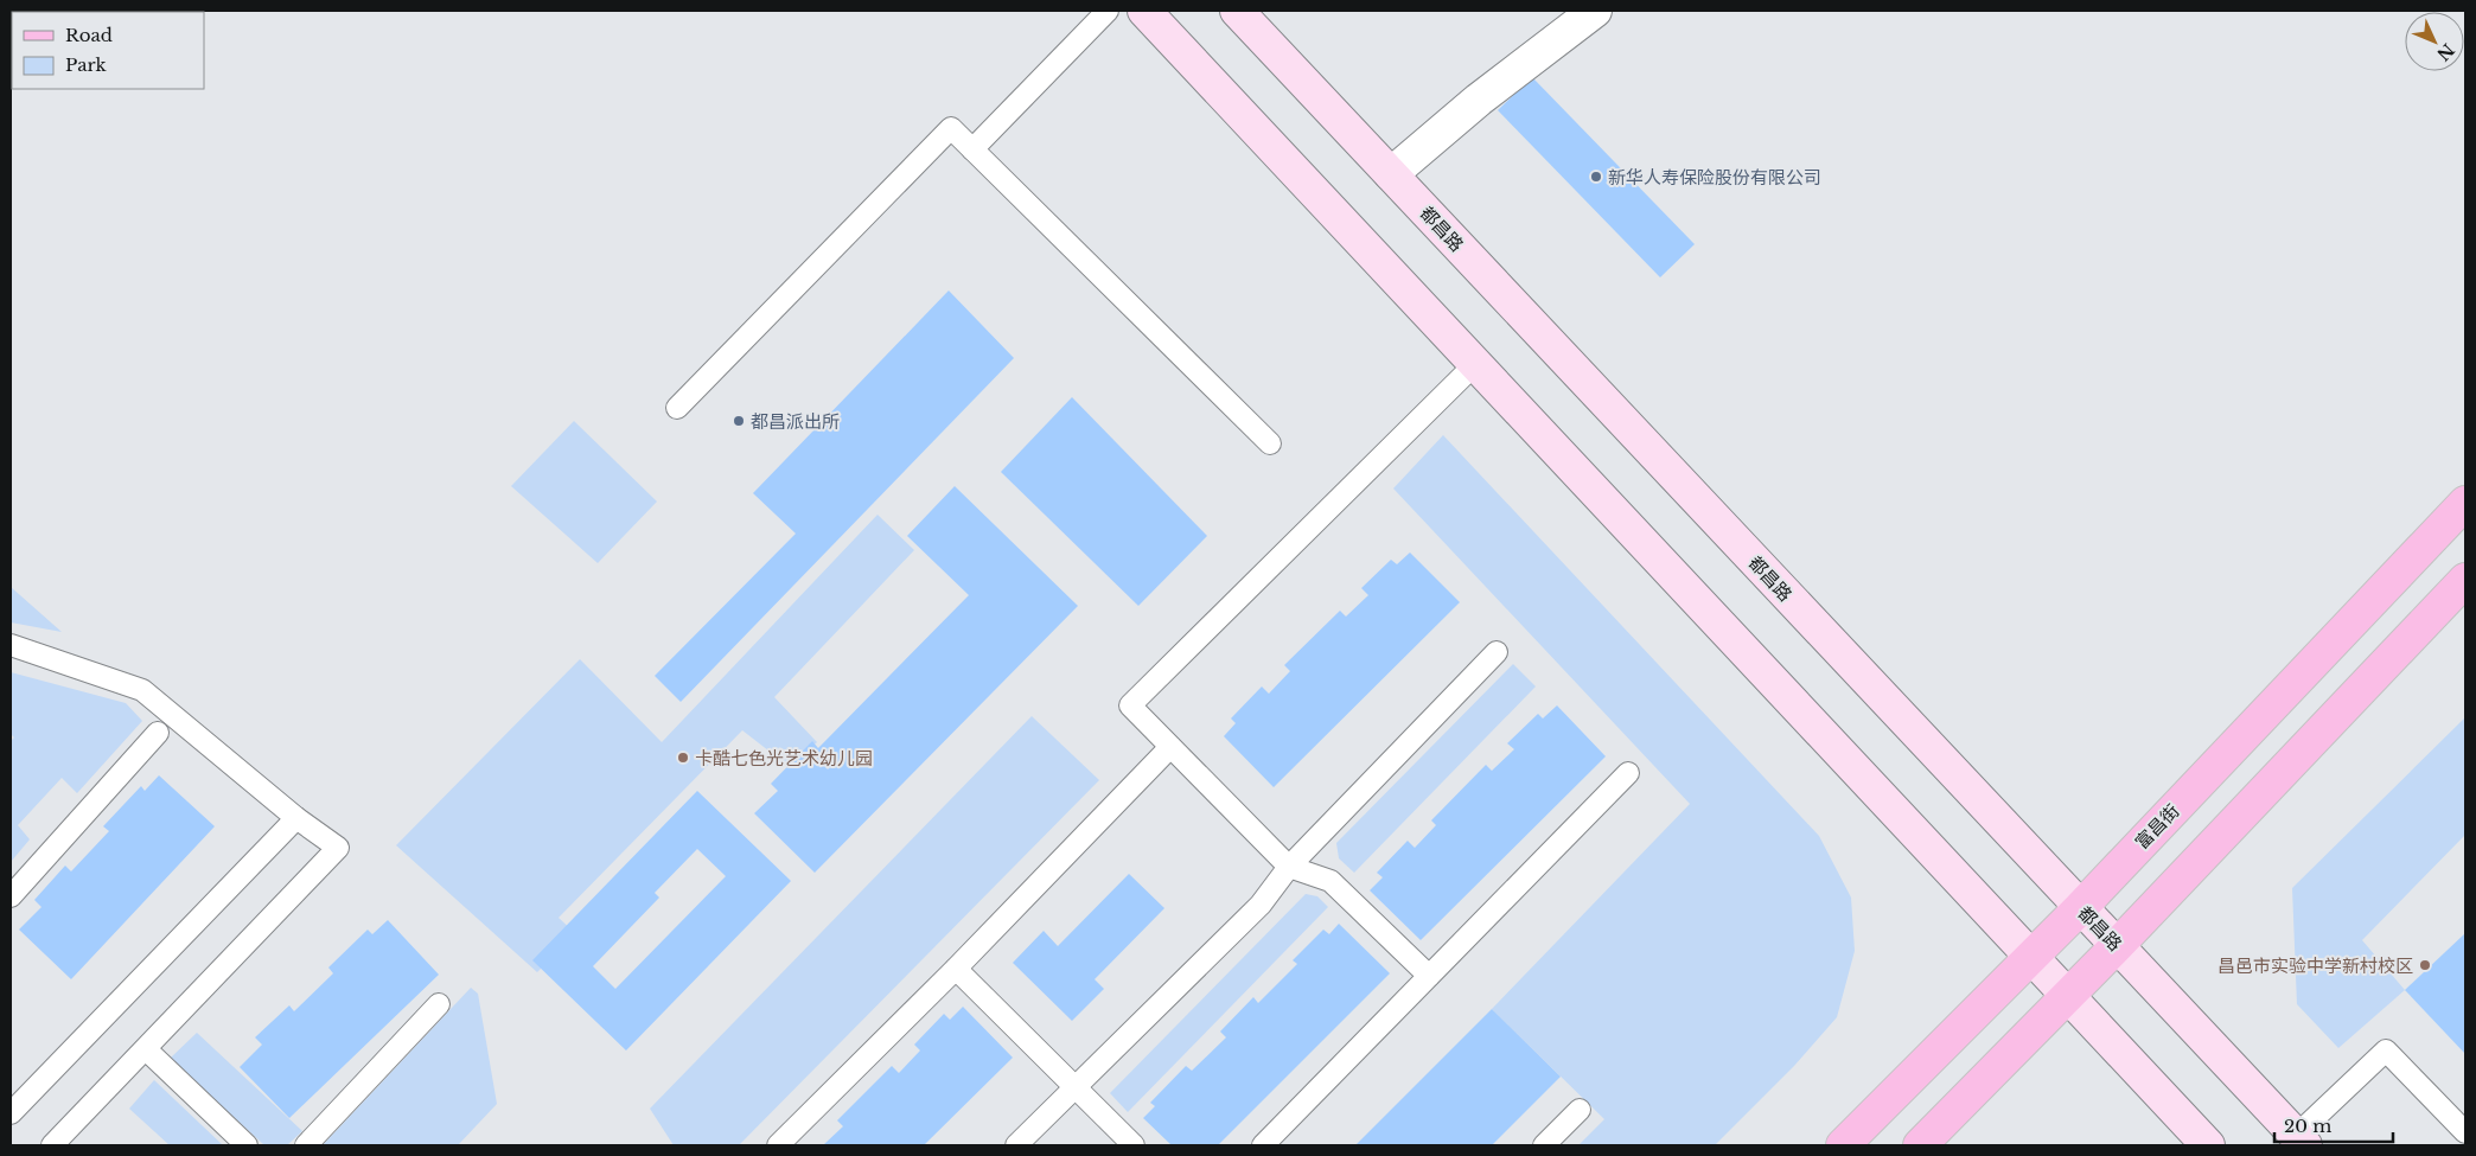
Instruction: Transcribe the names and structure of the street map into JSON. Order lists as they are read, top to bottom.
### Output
{
  "streets": {
    "main road": ["都昌路", "富昌街"]
  },
  "crossings": [
    ["都昌路", "富昌街"]
  ],
  "places": [
    "新华人寿保险股份有限公司",
    "都昌派出所",
    "卡酷七色光艺术幼儿园",
    "昌邑市实验中学新村校区"
  ],
  "legend": ["Road", "Park"],
  "scale_bar": "20 m",
  "north": "bottom right"
}
